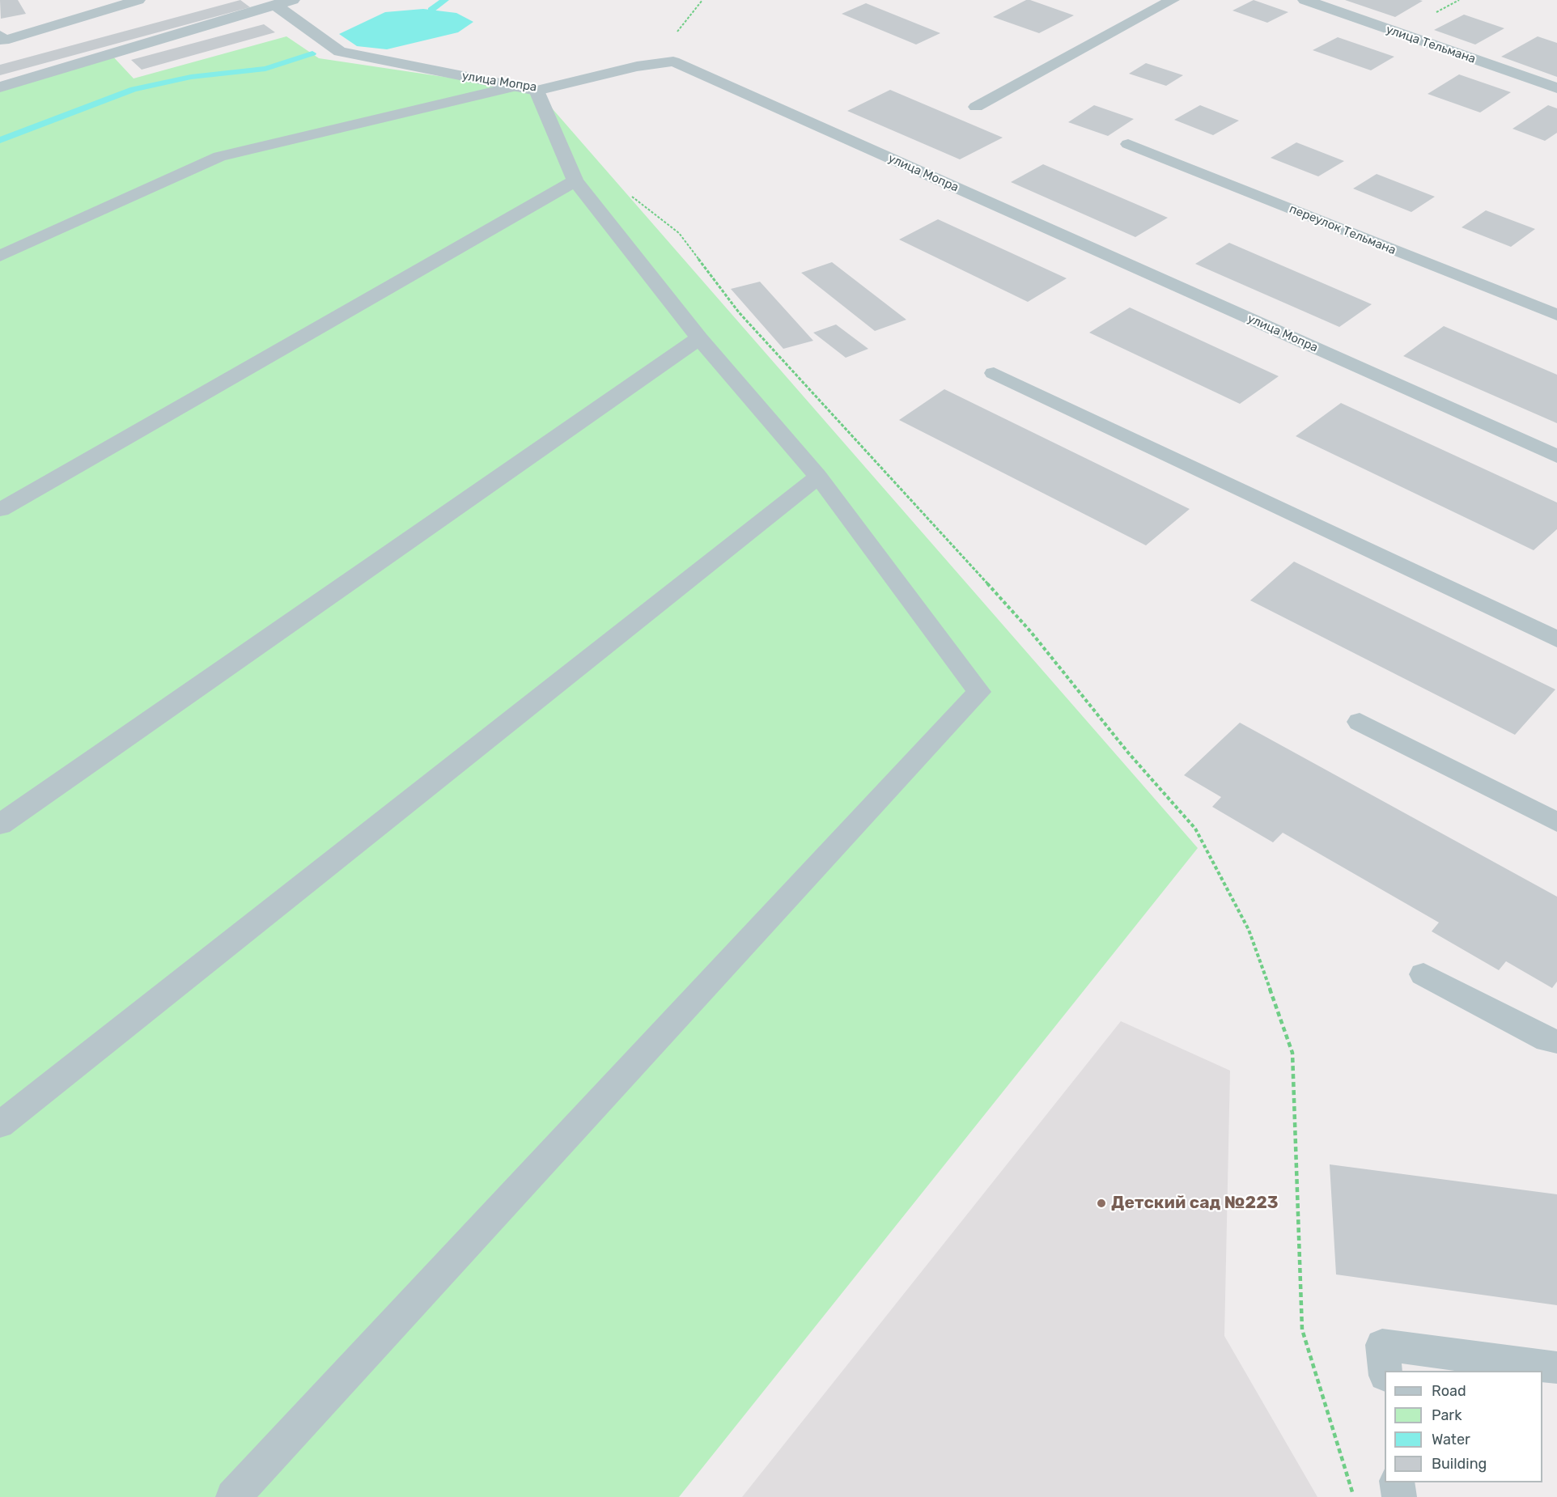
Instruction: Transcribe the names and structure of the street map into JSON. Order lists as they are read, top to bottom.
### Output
{
  "streets": {
    "street": ["улица Тельмана", "улица Мопра"],
    "lane": ["переулок Тельмана"]
  },
  "places": ["Детский сад №223"],
  "legend": [
    "Road",
    "Park",
    "Water",
    "Building"
  ]
}
